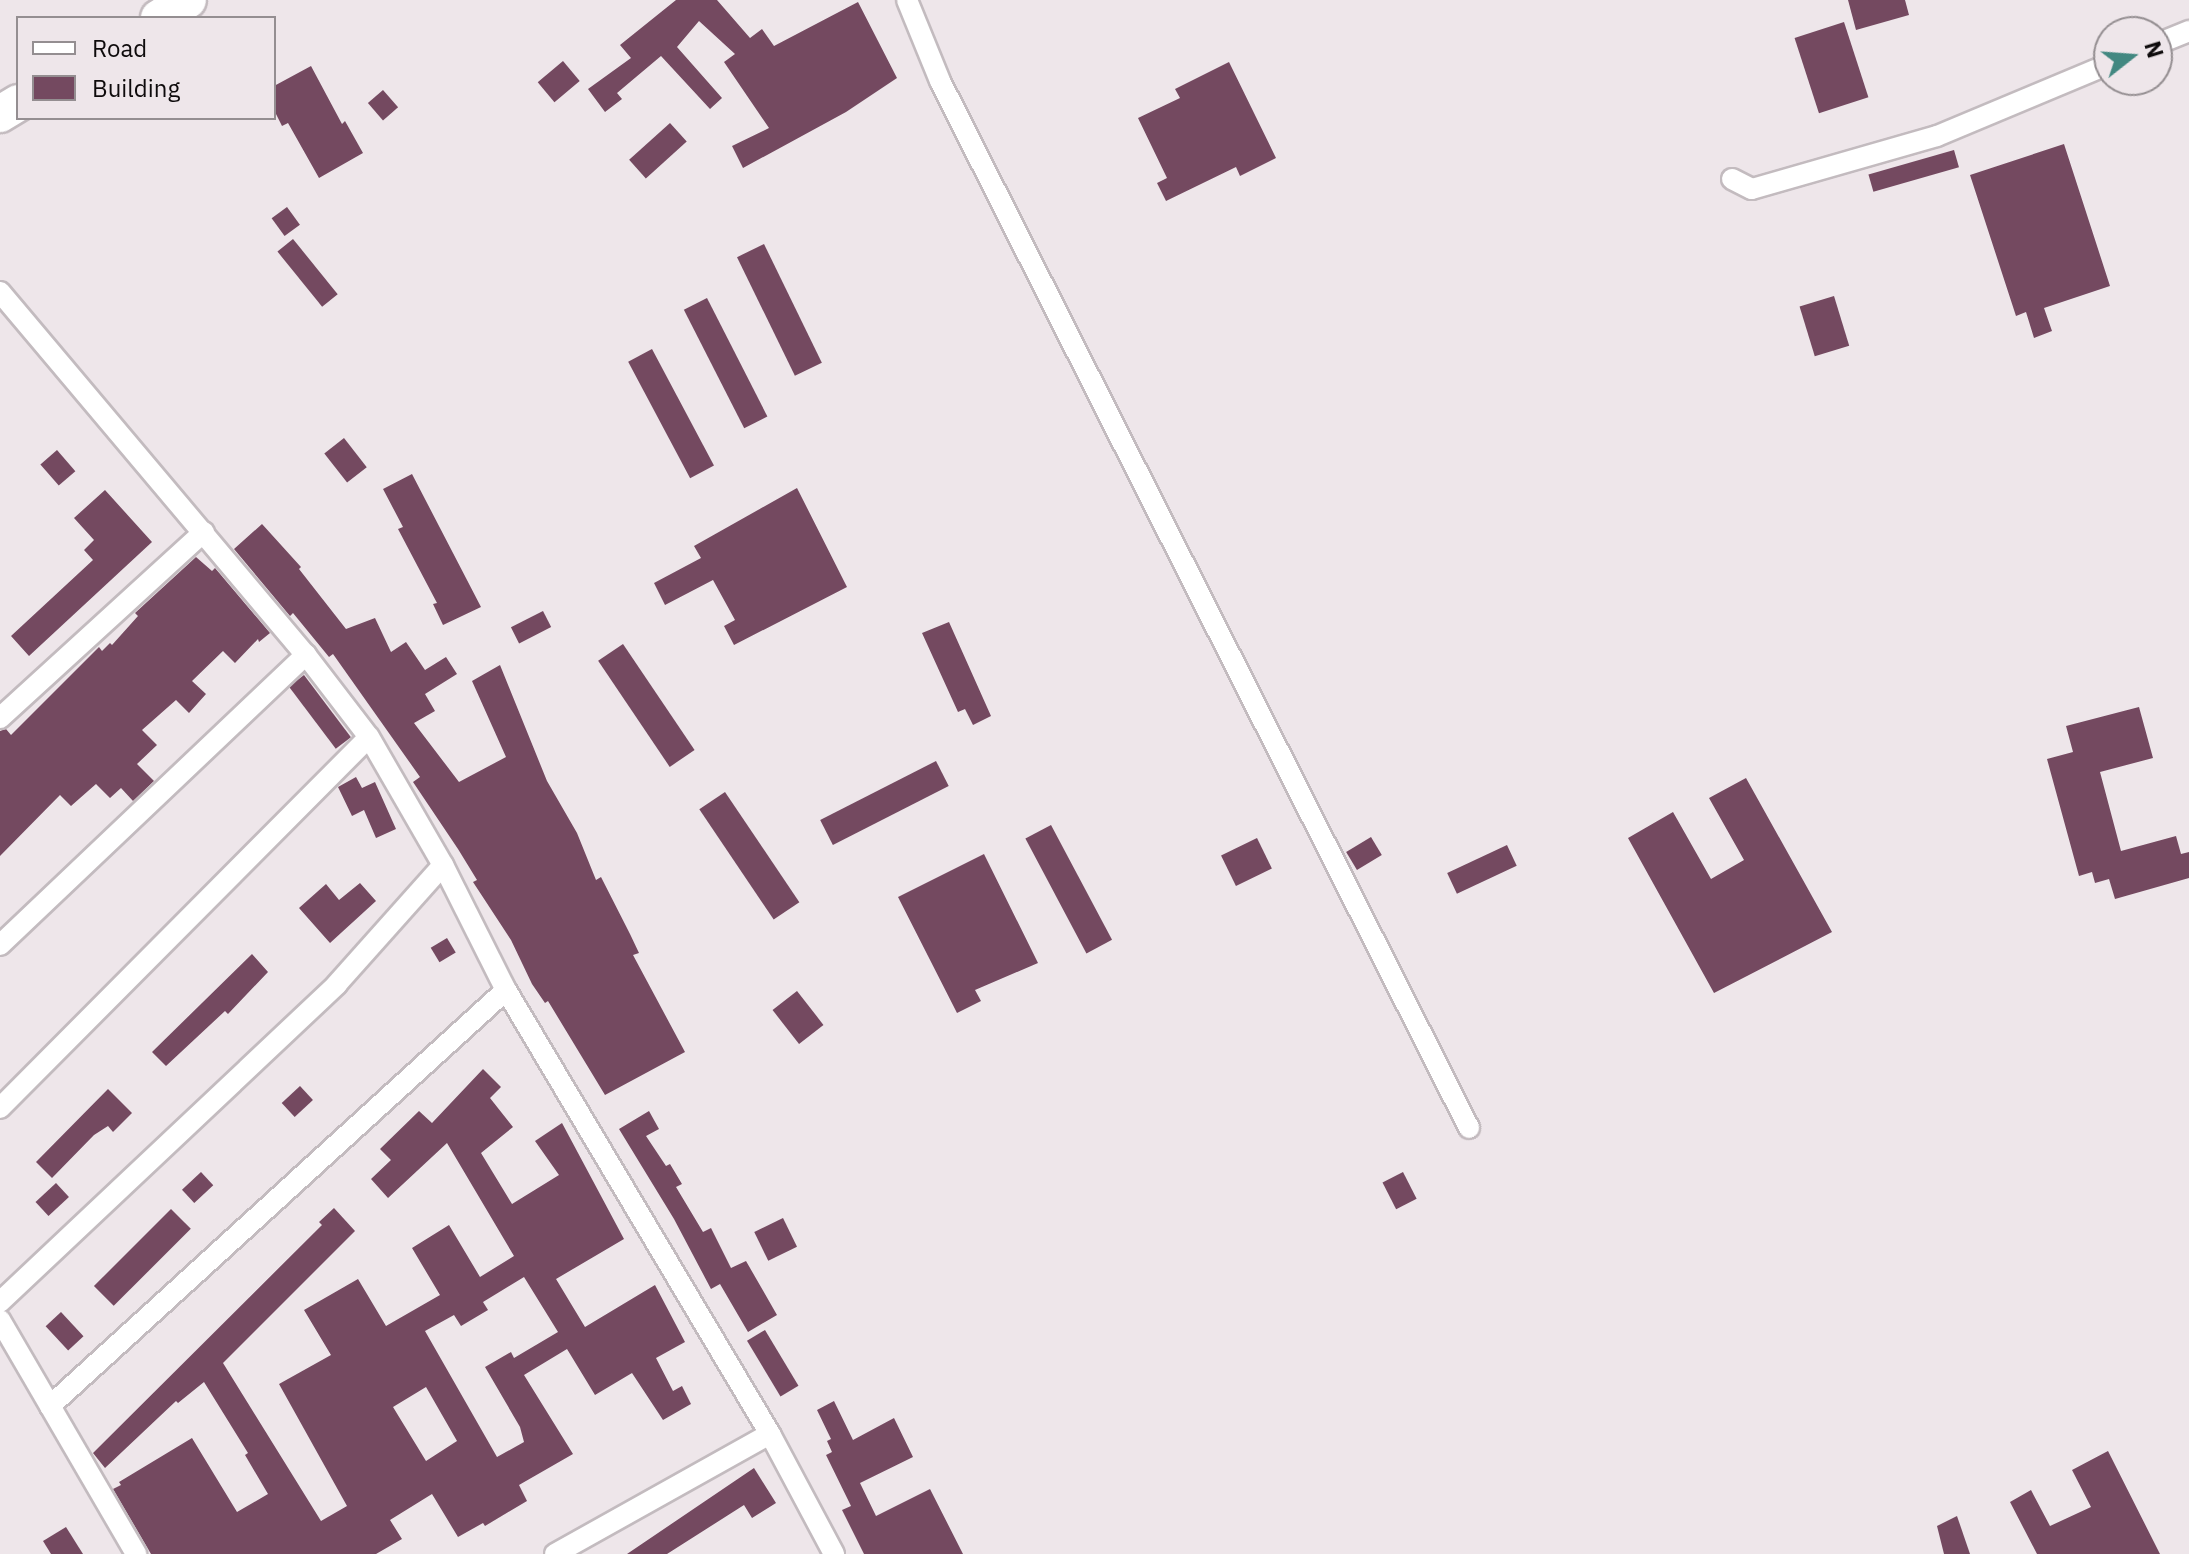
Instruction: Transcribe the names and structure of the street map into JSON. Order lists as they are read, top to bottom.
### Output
{
  "legend": ["Road", "Building"],
  "north": "right"
}
